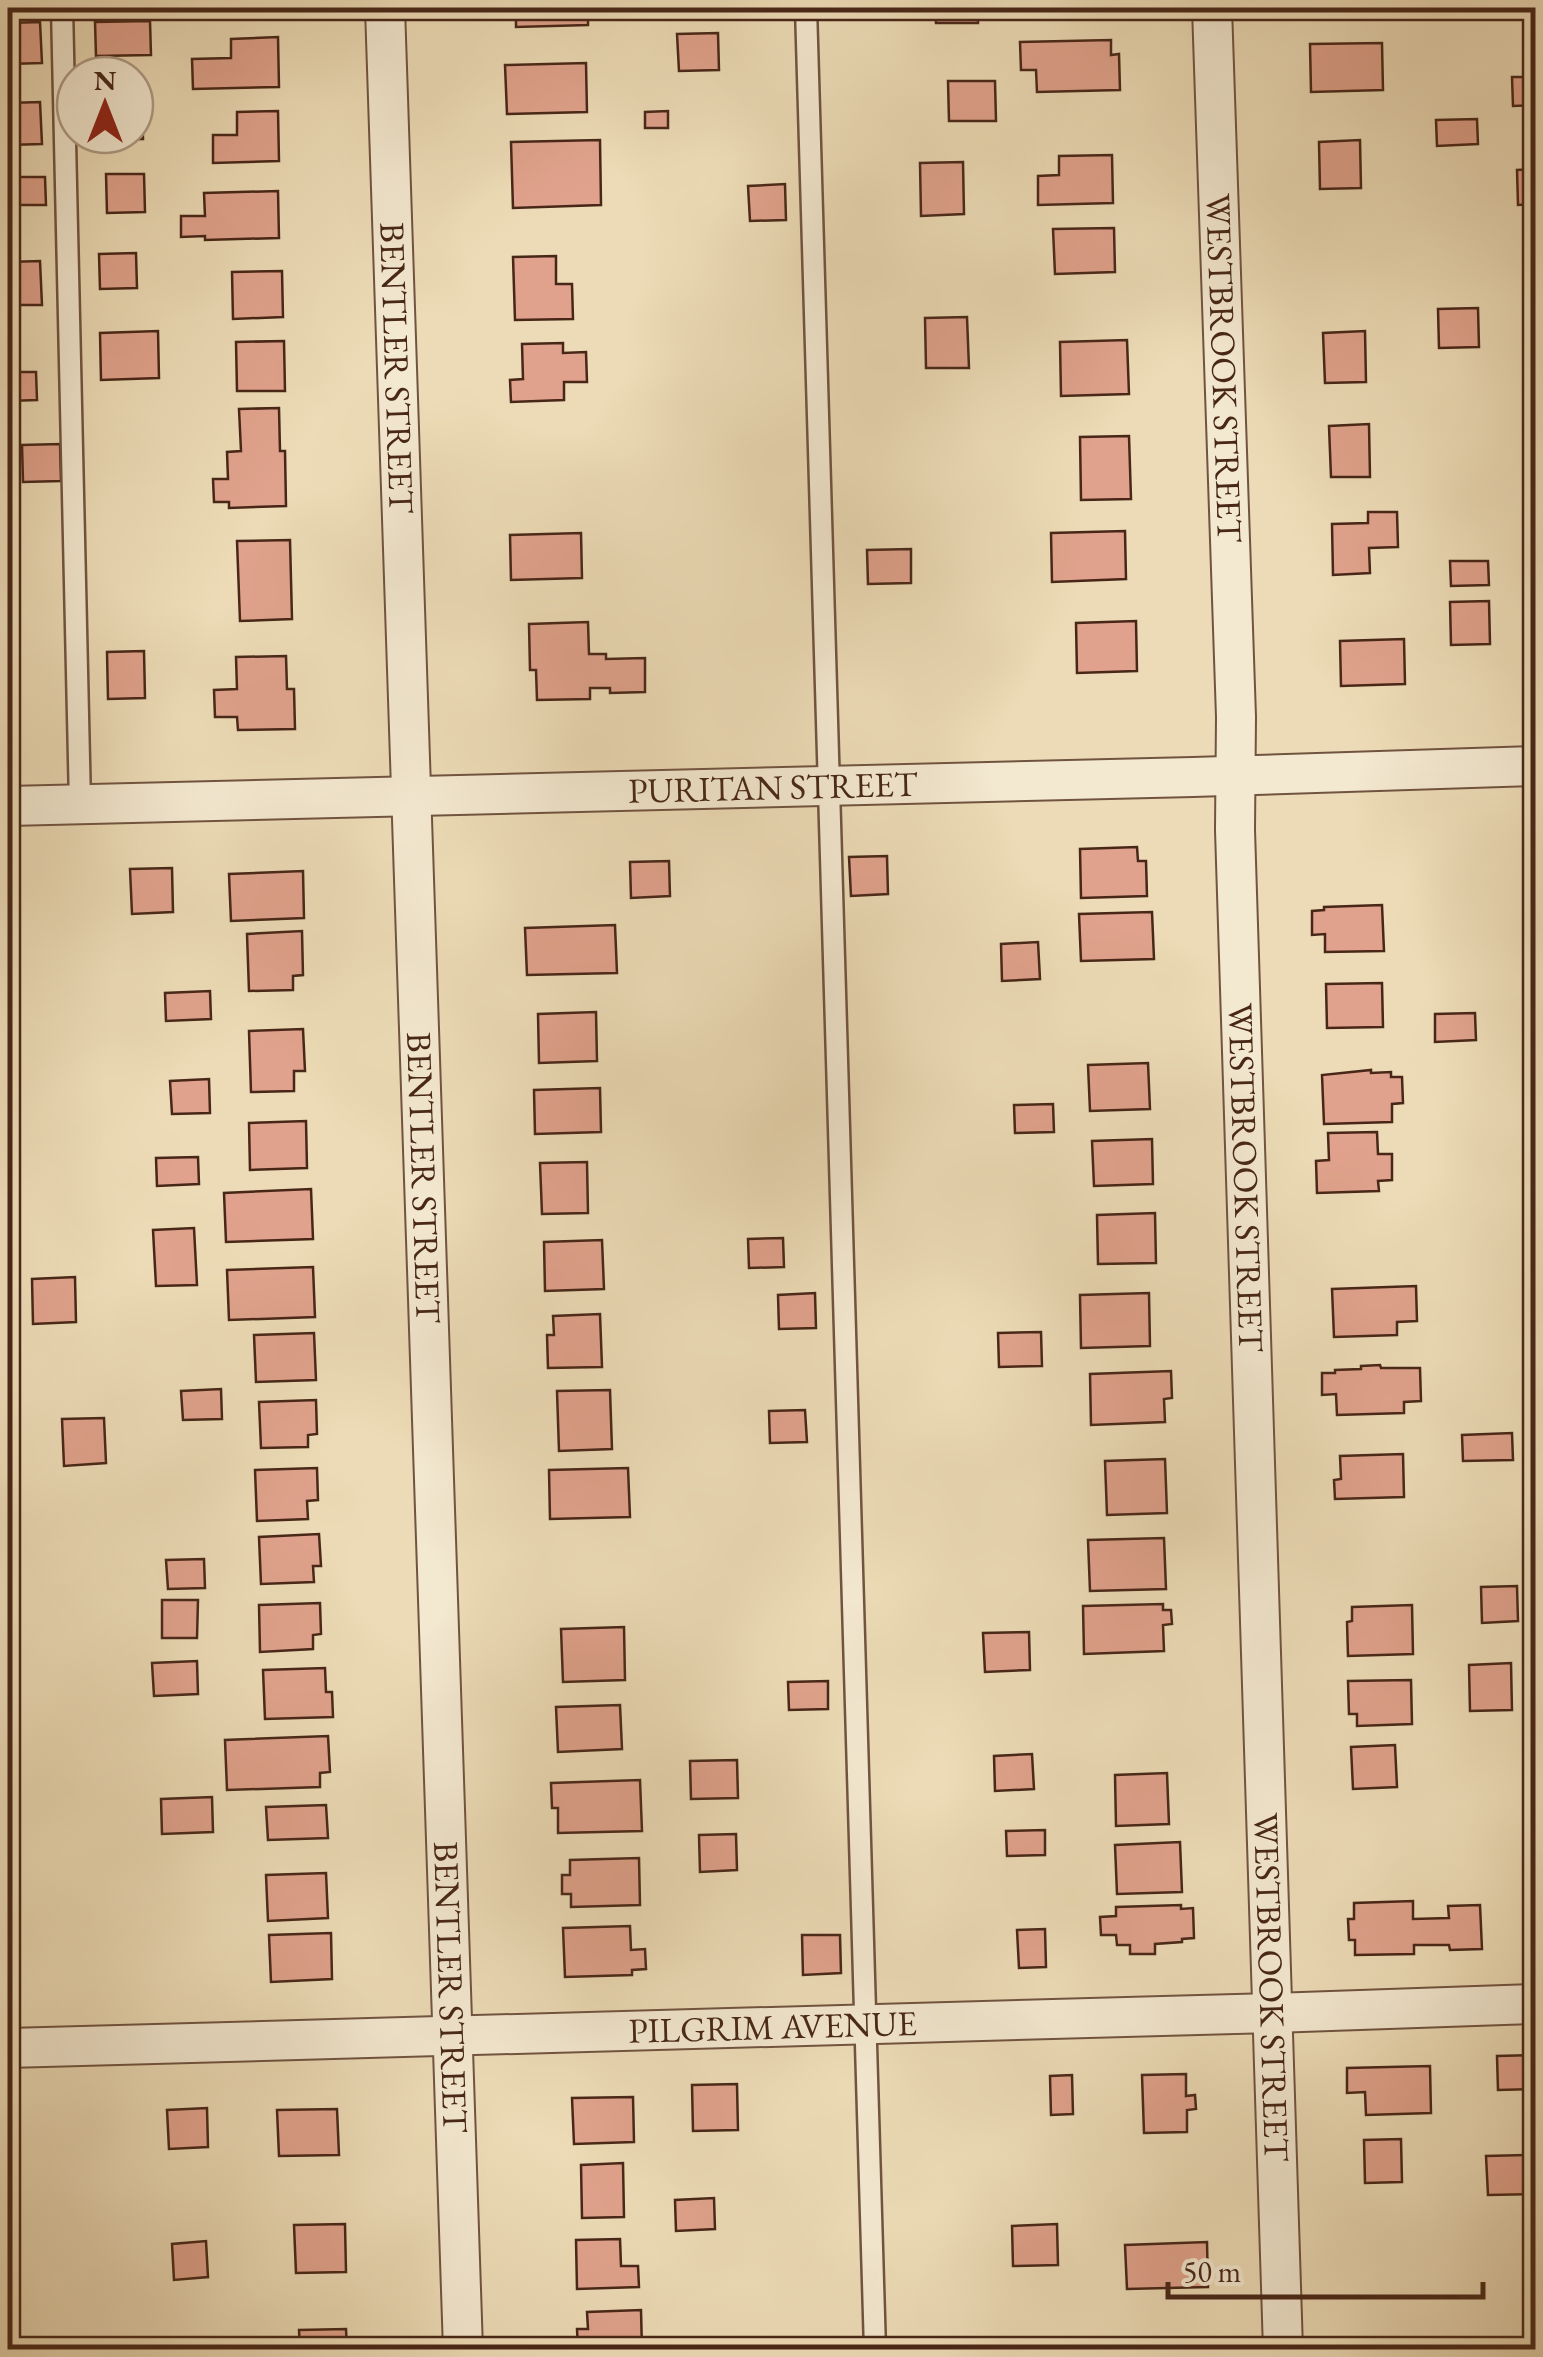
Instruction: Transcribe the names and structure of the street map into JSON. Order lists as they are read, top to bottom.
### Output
{
  "streets": {
    "street": [
      "BENTLER STREET",
      "WESTBROOK STREET",
      "PURITAN STREET",
      "PILGRIM AVENUE"
    ]
  },
  "crossings": [
    ["BENTLER STREET", "PURITAN STREET"],
    ["BENTLER STREET", "PILGRIM AVENUE"],
    ["WESTBROOK STREET", "PURITAN STREET"],
    ["WESTBROOK STREET", "PILGRIM AVENUE"]
  ],
  "scale_bar": "50 m",
  "north": "top"
}
